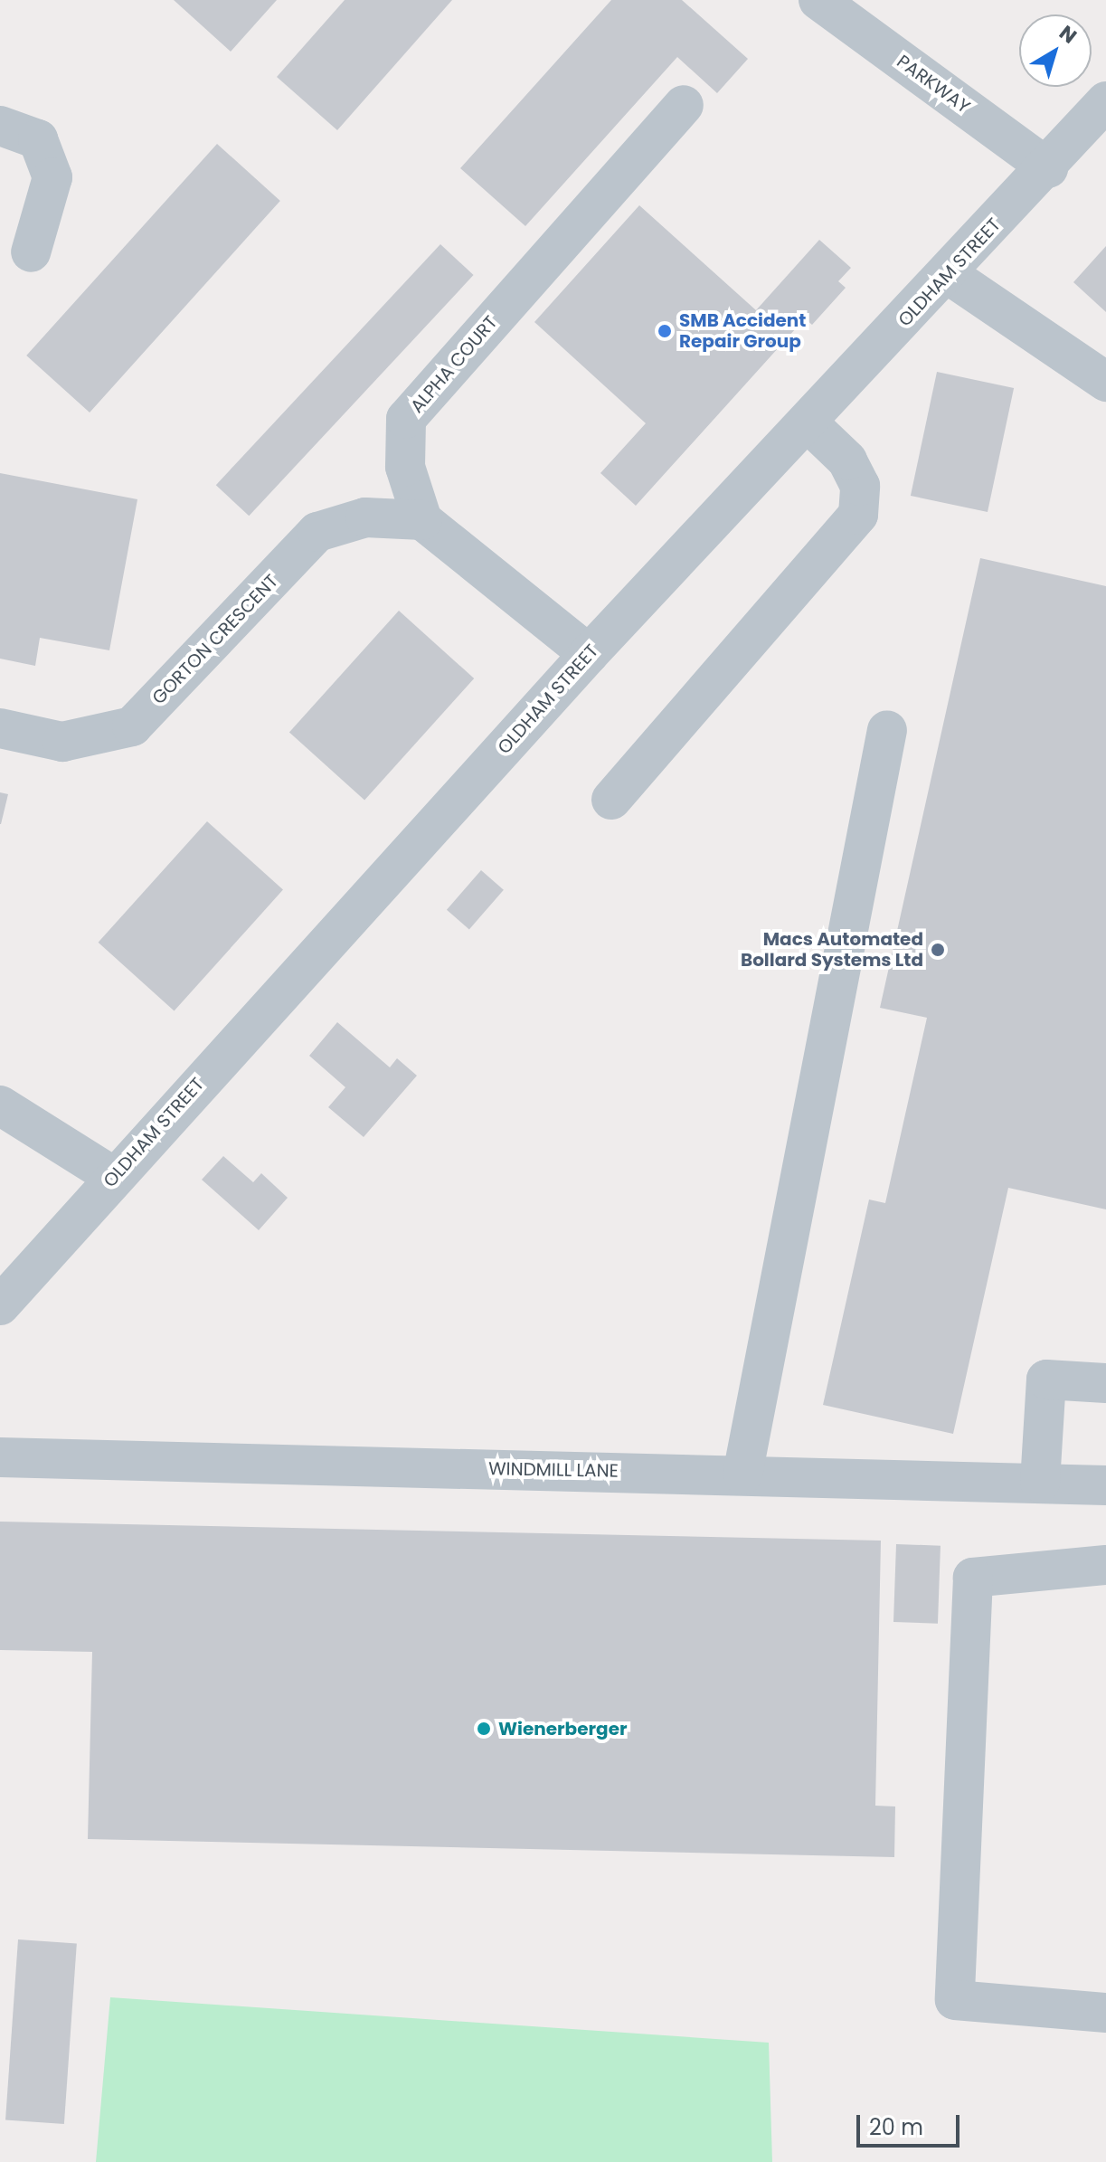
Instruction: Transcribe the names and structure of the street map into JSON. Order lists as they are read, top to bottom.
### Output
{
  "streets": {
    "street": [
      "PARKWAY",
      "OLDHAM STREET",
      "ALPHA COURT",
      "GORTON CRESCENT",
      "WINDMILL LANE"
    ]
  },
  "crossings": [
    ["PARKWAY", "OLDHAM STREET"],
    ["ALPHA COURT", "GORTON CRESCENT"]
  ],
  "places": ["SMB Accident Repair Group", "Macs Automated Bollard Systems Ltd", "Wienerberger"],
  "scale_bar": "20 m",
  "north": "top right"
}
